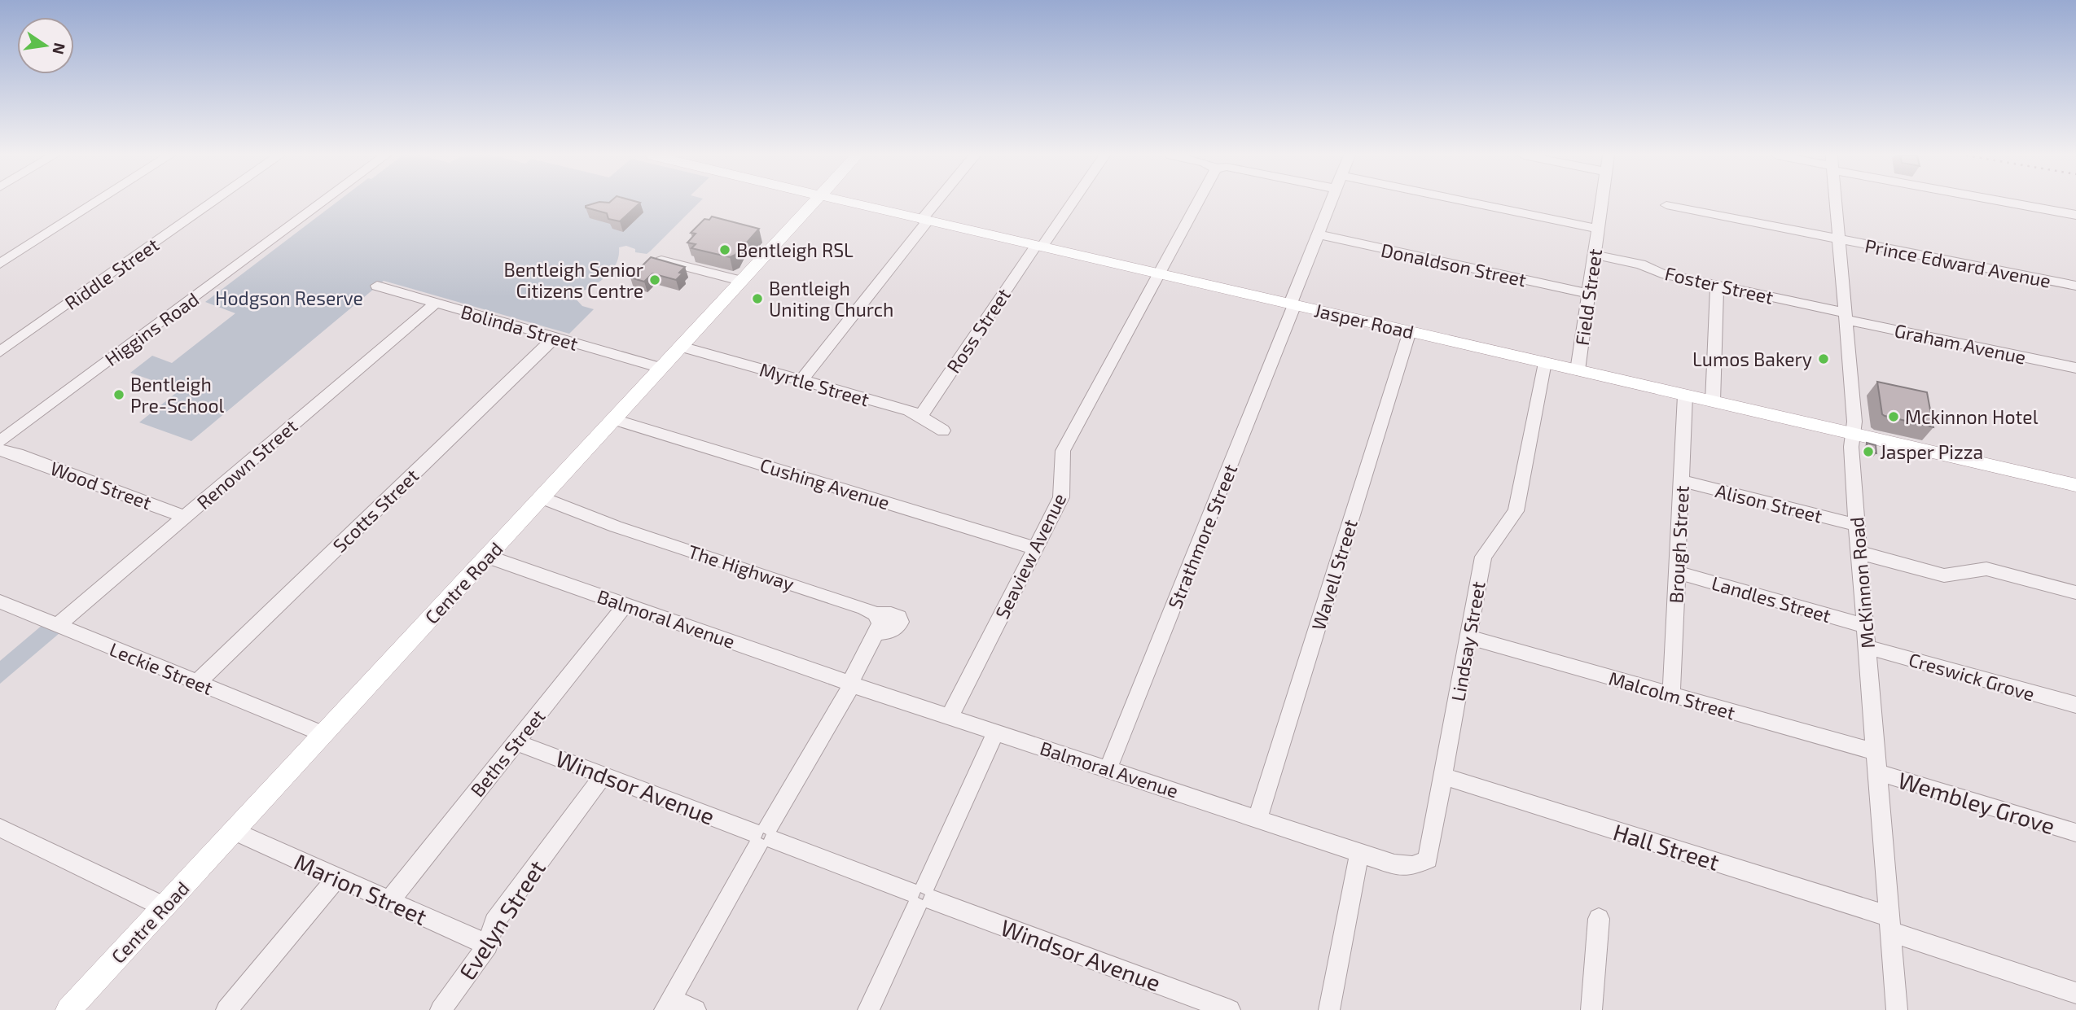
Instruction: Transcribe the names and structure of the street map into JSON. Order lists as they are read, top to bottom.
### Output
{
  "streets": {
    "main road": ["Jasper Road", "Centre Road"],
    "street": [
      "Prince Edward Avenue",
      "Donaldson Street",
      "Riddle Street",
      "Foster Street",
      "Field Street",
      "Bolinda Street",
      "Higgins Road",
      "Ross Street",
      "Graham Avenue",
      "Myrtle Street",
      "Renown Street",
      "Cushing Avenue",
      "Wood Street",
      "Alison Street",
      "Scotts Street",
      "Strathmore Street",
      "Brough Street",
      "Seaview Avenue",
      "The Highway",
      "Wavell Street",
      "McKinnon Road",
      "Landles Street",
      "Balmoral Avenue",
      "Lindsay Street",
      "Leckie Street",
      "Creswick Grove",
      "Malcolm Street",
      "Beths Street",
      "Windsor Avenue",
      "Wembley Grove",
      "Hall Street",
      "Marion Street",
      "Evelyn Street"
    ]
  },
  "crossings": [
    ["Prince Edward Avenue", "McKinnon Road"],
    ["Donaldson Street", "Field Street"],
    ["Donaldson Street", "Strathmore Street"],
    ["Foster Street", "Field Street"],
    ["Foster Street", "Graham Avenue"],
    ["Foster Street", "McKinnon Road"],
    ["Field Street", "Jasper Road"],
    ["Jasper Road", "Ross Street"],
    ["Jasper Road", "Strathmore Street"],
    ["Jasper Road", "Brough Street"],
    ["Jasper Road", "Seaview Avenue"],
    ["Jasper Road", "Wavell Street"],
    ["Jasper Road", "McKinnon Road"],
    ["Jasper Road", "Lindsay Street"],
    ["Bolinda Street", "Renown Street"],
    ["Bolinda Street", "Scotts Street"],
    ["Bolinda Street", "Centre Road"],
    ["Higgins Road", "Wood Street"],
    ["Ross Street", "Myrtle Street"],
    ["Graham Avenue", "McKinnon Road"],
    ["Myrtle Street", "Centre Road"],
    ["Renown Street", "Wood Street"],
    ["Renown Street", "Leckie Street"],
    ["Cushing Avenue", "Seaview Avenue"],
    ["Cushing Avenue", "Centre Road"],
    ["Alison Street", "Brough Street"],
    ["Alison Street", "McKinnon Road"],
    ["Scotts Street", "Leckie Street"],
    ["Strathmore Street", "Balmoral Avenue"],
    ["Brough Street", "Landles Street"],
    ["Brough Street", "Malcolm Street"],
    ["Seaview Avenue", "Balmoral Avenue"],
    ["The Highway", "Centre Road"],
    ["The Highway", "Balmoral Avenue"],
    ["Wavell Street", "Balmoral Avenue"],
    ["Centre Road", "Balmoral Avenue"],
    ["Centre Road", "Leckie Street"],
    ["Centre Road", "Marion Street"],
    ["McKinnon Road", "Landles Street"],
    ["McKinnon Road", "Creswick Grove"],
    ["McKinnon Road", "Malcolm Street"],
    ["McKinnon Road", "Wembley Grove"],
    ["McKinnon Road", "Hall Street"],
    ["Balmoral Avenue", "Lindsay Street"],
    ["Balmoral Avenue", "Beths Street"],
    ["Lindsay Street", "Malcolm Street"],
    ["Lindsay Street", "Hall Street"],
    ["Beths Street", "Windsor Avenue"],
    ["Beths Street", "Marion Street"],
    ["Windsor Avenue", "Evelyn Street"],
    ["Marion Street", "Evelyn Street"]
  ],
  "parks": ["Hodgson Reserve"],
  "places": [
    "Bentleigh RSL",
    "Bentleigh Senior Citizens Centre",
    "Bentleigh Uniting Church",
    "Lumos Bakery",
    "Bentleigh Pre-School",
    "Mckinnon Hotel",
    "Jasper Pizza"
  ],
  "north": "right"
}
